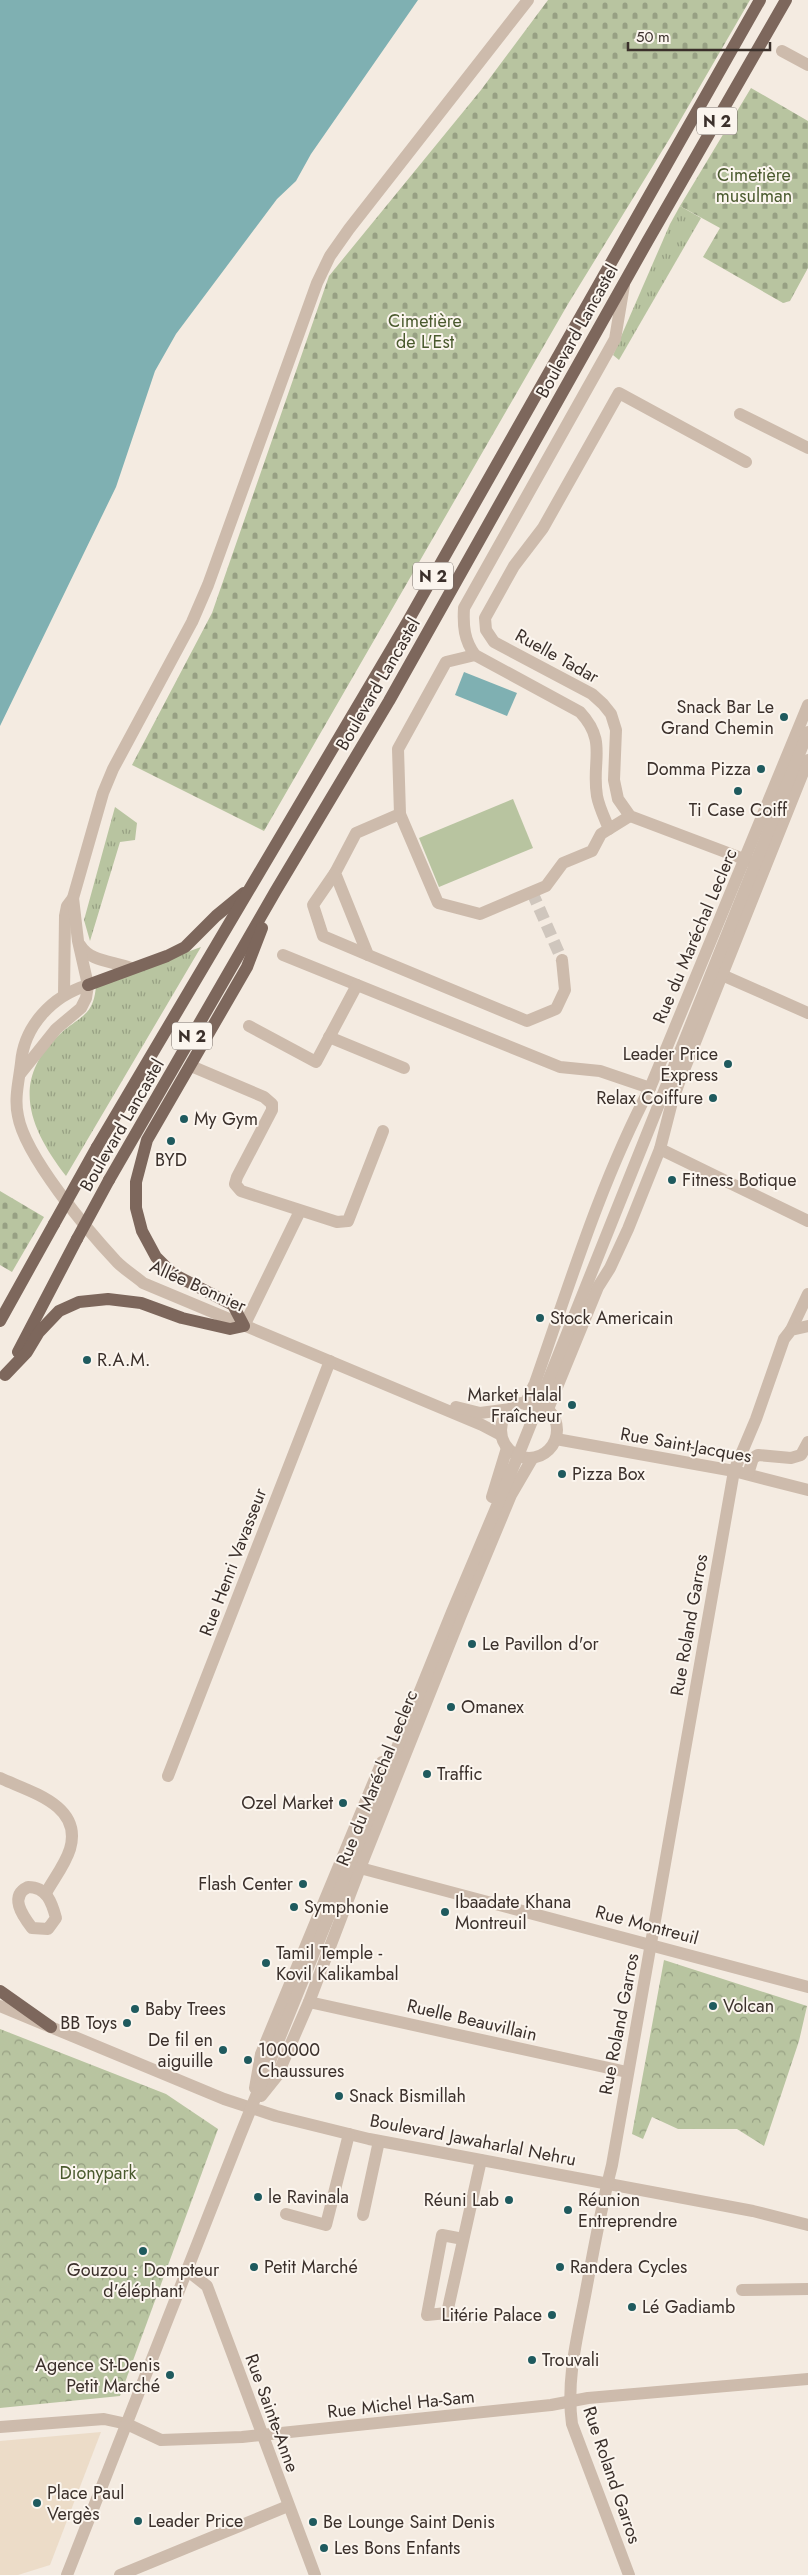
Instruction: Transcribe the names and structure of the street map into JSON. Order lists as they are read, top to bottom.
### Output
{
  "streets": {
    "main road": ["N 2", "Boulevard Lancastel"],
    "street": [
      "Ruelle Tadar",
      "Rue du Maréchal Leclerc",
      "Allée Bonnier",
      "Rue Saint-Jacques",
      "Rue Henri Vavasseur",
      "Rue Roland Garros",
      "Rue Montreuil",
      "Ruelle Beauvillain",
      "Boulevard Jawaharlal Nehru",
      "Rue Michel Ha-Sam",
      "Rue Sainte-Anne"
    ]
  },
  "crossings": [
    ["Rue du Maréchal Leclerc", "Rue Saint-Jacques"],
    ["Rue du Maréchal Leclerc", "Rue Montreuil"],
    ["Rue du Maréchal Leclerc", "Ruelle Beauvillain"],
    ["Rue du Maréchal Leclerc", "Boulevard Jawaharlal Nehru"],
    ["Rue du Maréchal Leclerc", "Rue Michel Ha-Sam"],
    ["Rue du Maréchal Leclerc", "Rue Sainte-Anne"],
    ["Allée Bonnier", "Rue Henri Vavasseur"],
    ["Rue Saint-Jacques", "Rue Roland Garros"],
    ["Rue Roland Garros", "Rue Montreuil"],
    ["Rue Roland Garros", "Ruelle Beauvillain"],
    ["Rue Roland Garros", "Boulevard Jawaharlal Nehru"],
    ["Rue Roland Garros", "Rue Michel Ha-Sam"],
    ["Rue Michel Ha-Sam", "Rue Sainte-Anne"]
  ],
  "parks": ["Cimetière musulman", "Cimetière de L'Est", "Dionypark"],
  "places": [
    "Snack Bar Le Grand Chemin",
    "Domma Pizza",
    "Ti Case Coiff",
    "Leader Price Express",
    "Relax Coiffure",
    "My Gym",
    "BYD",
    "Fitness Botique",
    "Stock Americain",
    "R.A.M.",
    "Market Halal Fraîcheur",
    "Pizza Box",
    "Le Pavillon d'or",
    "Omanex",
    "Traffic",
    "Ozel Market",
    "Flash Center",
    "Symphonie",
    "Ibaadate Khana Montreuil",
    "Tamil Temple - Kovil Kalikambal",
    "Volcan",
    "Baby Trees",
    "BB Toys",
    "De fil en aiguille",
    "100000 Chaussures",
    "Snack Bismillah",
    "le Ravinala",
    "Réuni Lab",
    "Réunion Entreprendre",
    "Gouzou : Dompteur d'éléphant",
    "Petit Marché",
    "Randera Cycles",
    "Lé Gadiamb",
    "Litérie Palace",
    "Trouvali",
    "Agence St-Denis Petit Marché",
    "Place Paul Vergès",
    "Leader Price",
    "Be Lounge Saint Denis",
    "Les Bons Enfants"
  ],
  "scale_bar": "50 m"
}
